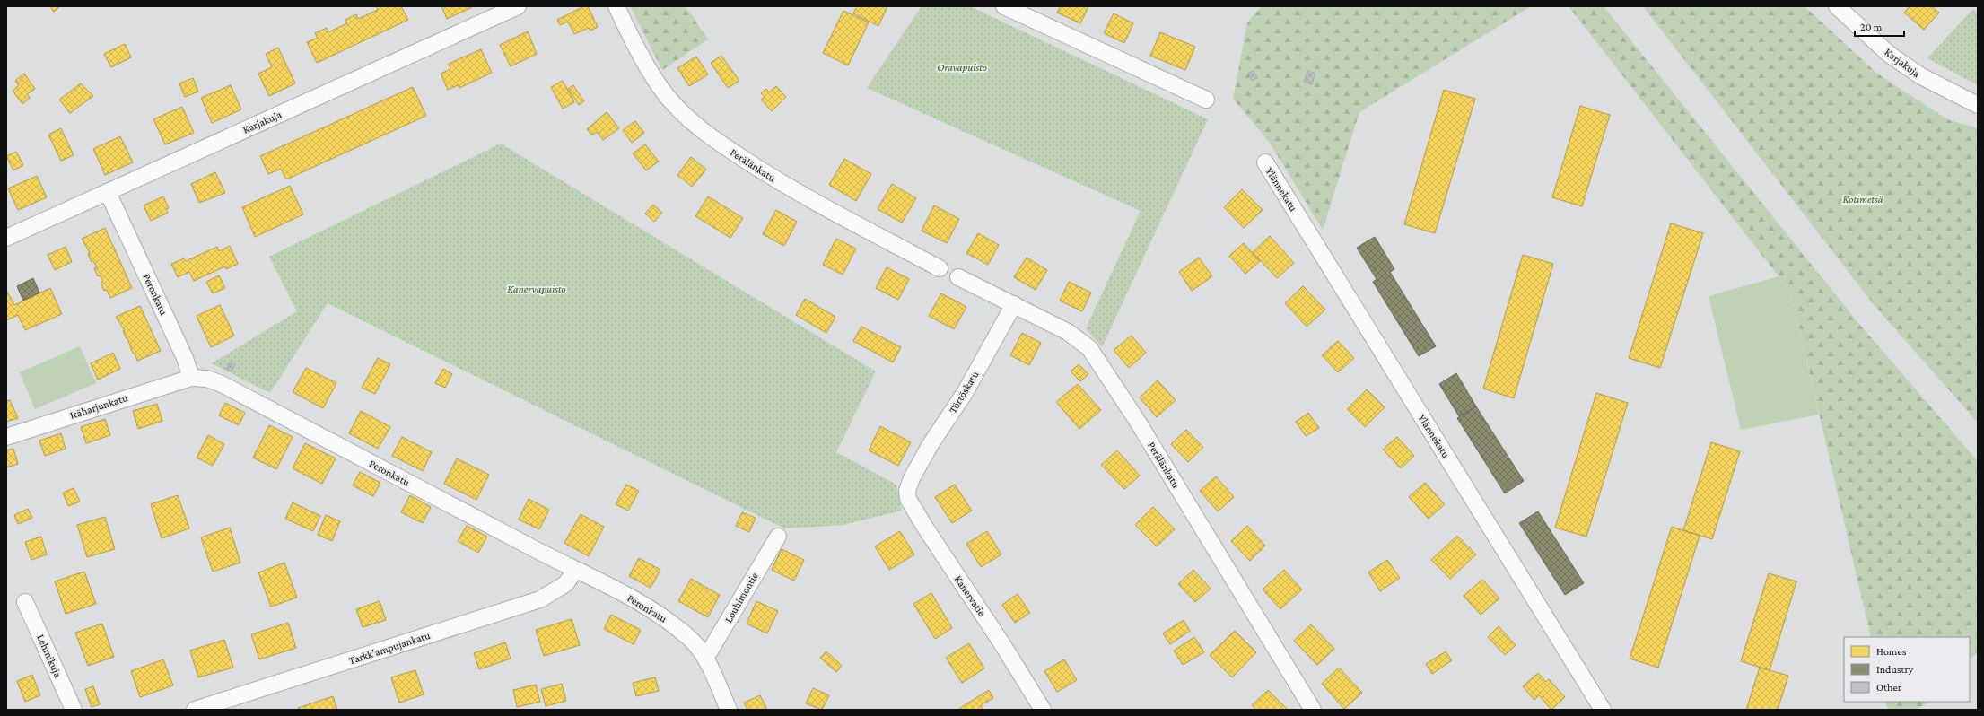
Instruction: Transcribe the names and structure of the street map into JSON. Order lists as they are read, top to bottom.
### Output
{
  "streets": {
    "street": [
      "Karjakuja",
      "Perälänkatu",
      "Ylännekatu",
      "Peronkatu",
      "Törtöskatu",
      "Itäharjunkatu",
      "Kanervatie",
      "Louhimontie",
      "Tarkk'ampujankatu",
      "Lehmikuja"
    ]
  },
  "crossings": [
    ["Karjakuja", "Peronkatu"],
    ["Perälänkatu", "Törtöskatu"],
    ["Peronkatu", "Itäharjunkatu"],
    ["Peronkatu", "Louhimontie"],
    ["Peronkatu", "Tarkk'ampujankatu"],
    ["Törtöskatu", "Kanervatie"]
  ],
  "parks": ["Oravapuisto", "Kotimetsä", "Kanervapuisto"],
  "legend": ["Homes", "Industry", "Other"],
  "scale_bar": "20 m"
}
